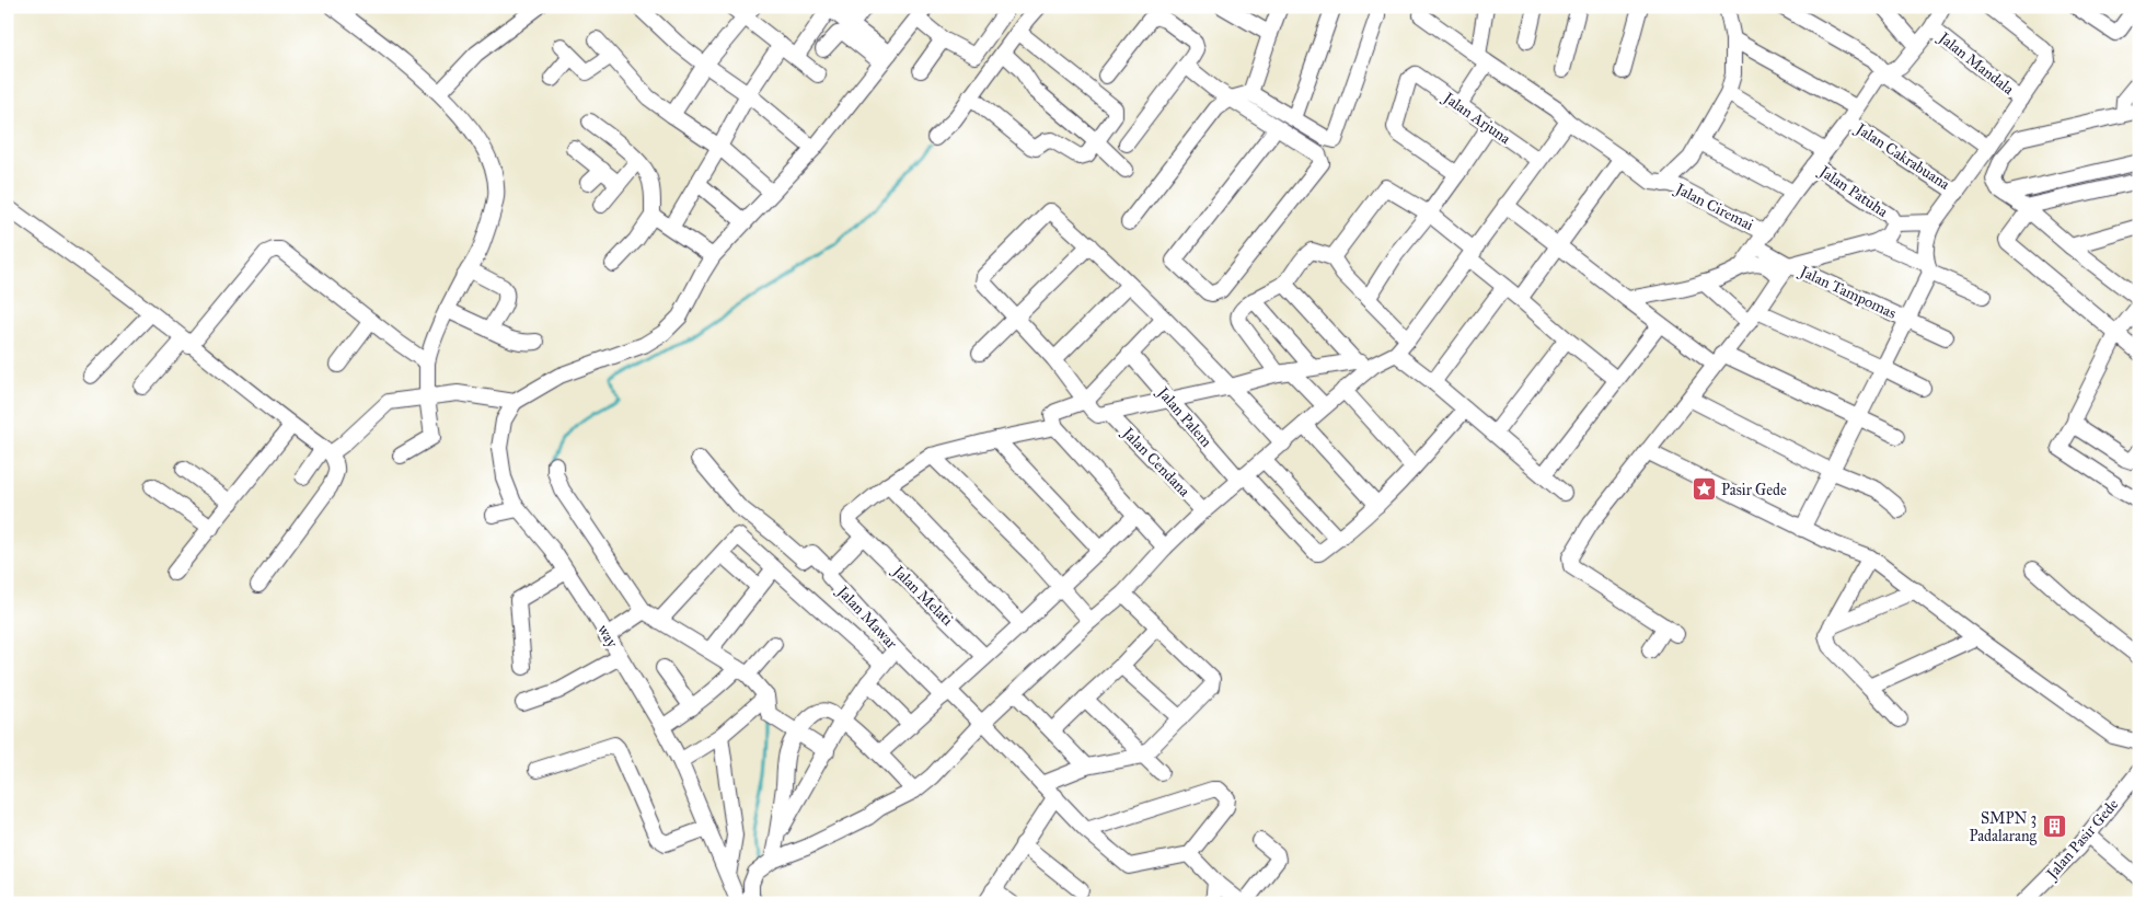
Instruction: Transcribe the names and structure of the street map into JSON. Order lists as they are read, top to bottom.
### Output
{
  "streets": {
    "street": [
      "Jalan Mandala",
      "Jalan Arjuna",
      "Jalan Cakrabuana",
      "Jalan Patuha",
      "Jalan Ciremai",
      "Jalan Tampomas",
      "Jalan Palem",
      "Jalan Cendana",
      "Jalan Melati",
      "Jalan Mawar",
      "way",
      "Jalan Pasir Gede"
    ]
  },
  "crossings": [
    ["Jalan Melati", "Jalan Mawar"]
  ],
  "places": {
    "place": ["Pasir Gede"],
    "building": ["SMPN 3 Padalarang"]
  }
}
